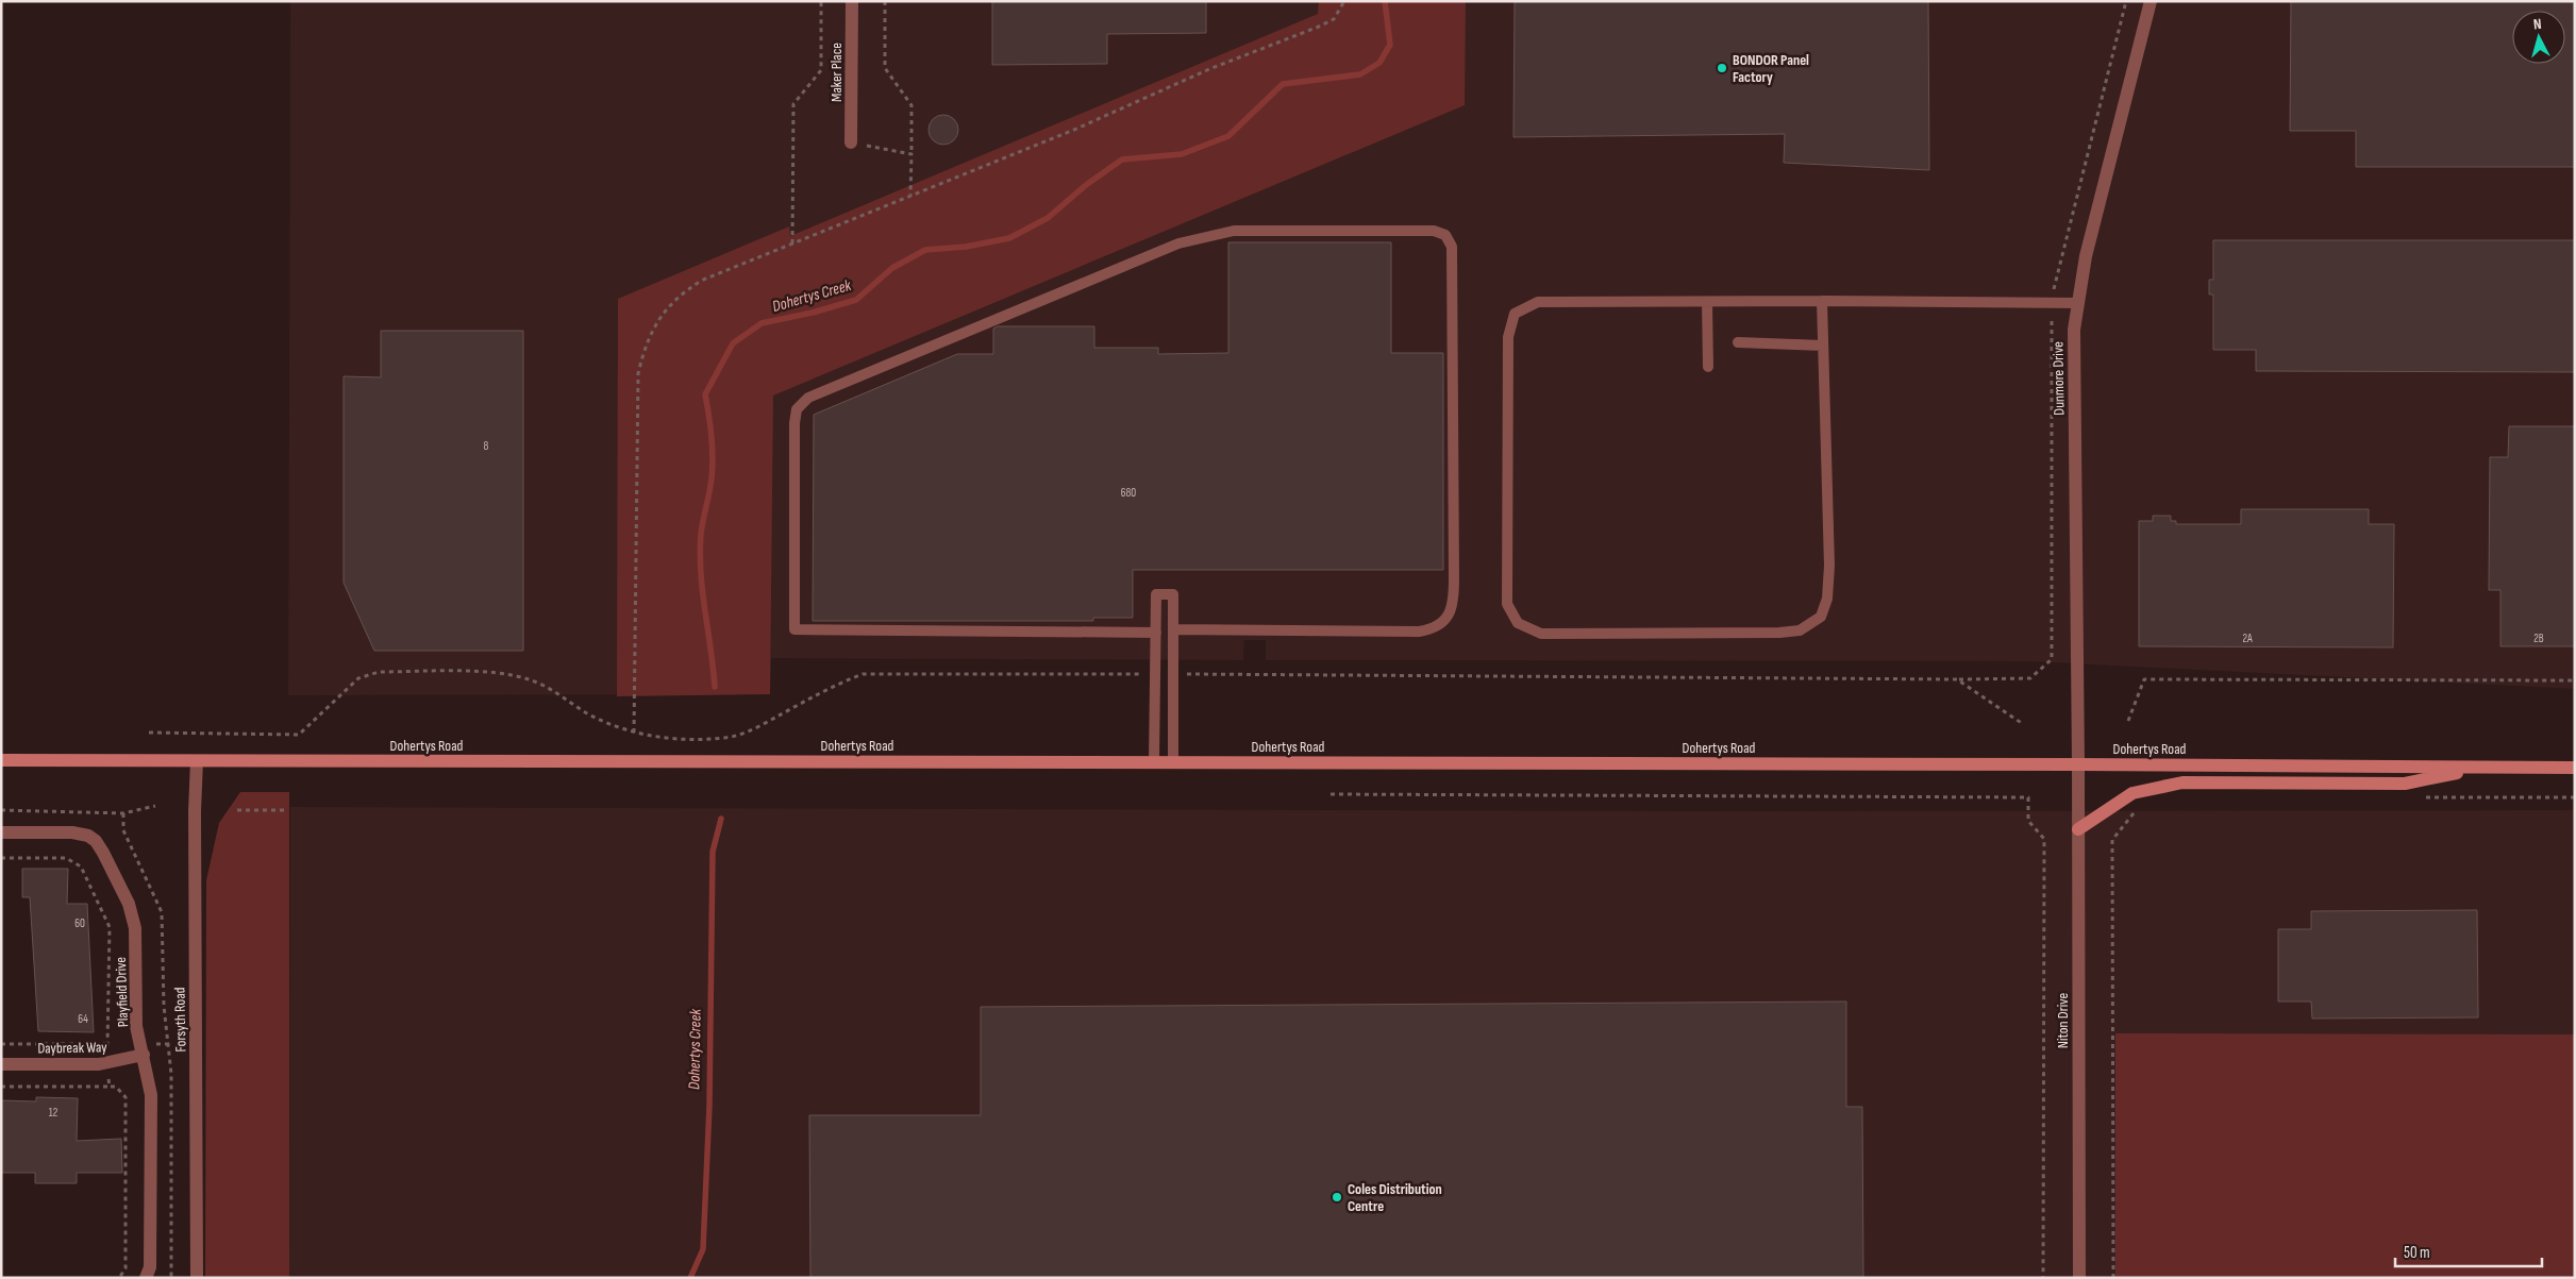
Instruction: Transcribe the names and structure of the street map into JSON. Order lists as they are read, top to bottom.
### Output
{
  "streets": {
    "main road": ["Dohertys Road"],
    "street": [
      "Maker Place",
      "Dunmore Drive",
      "Playfield Drive",
      "Forsyth Road",
      "Niton Drive",
      "Daybreak Way"
    ]
  },
  "crossings": [
    ["Dunmore Drive", "Dohertys Road"],
    ["Dunmore Drive", "Niton Drive"],
    ["Dohertys Road", "Forsyth Road"],
    ["Dohertys Road", "Niton Drive"],
    ["Playfield Drive", "Daybreak Way"]
  ],
  "water": ["Dohertys Creek"],
  "places": ["BONDOR Panel Factory", "Coles Distribution Centre"],
  "house_numbers": [
    "8",
    "680",
    "2A",
    "2B",
    "60",
    "64",
    "12"
  ],
  "scale_bar": "50 m",
  "north": "top"
}
